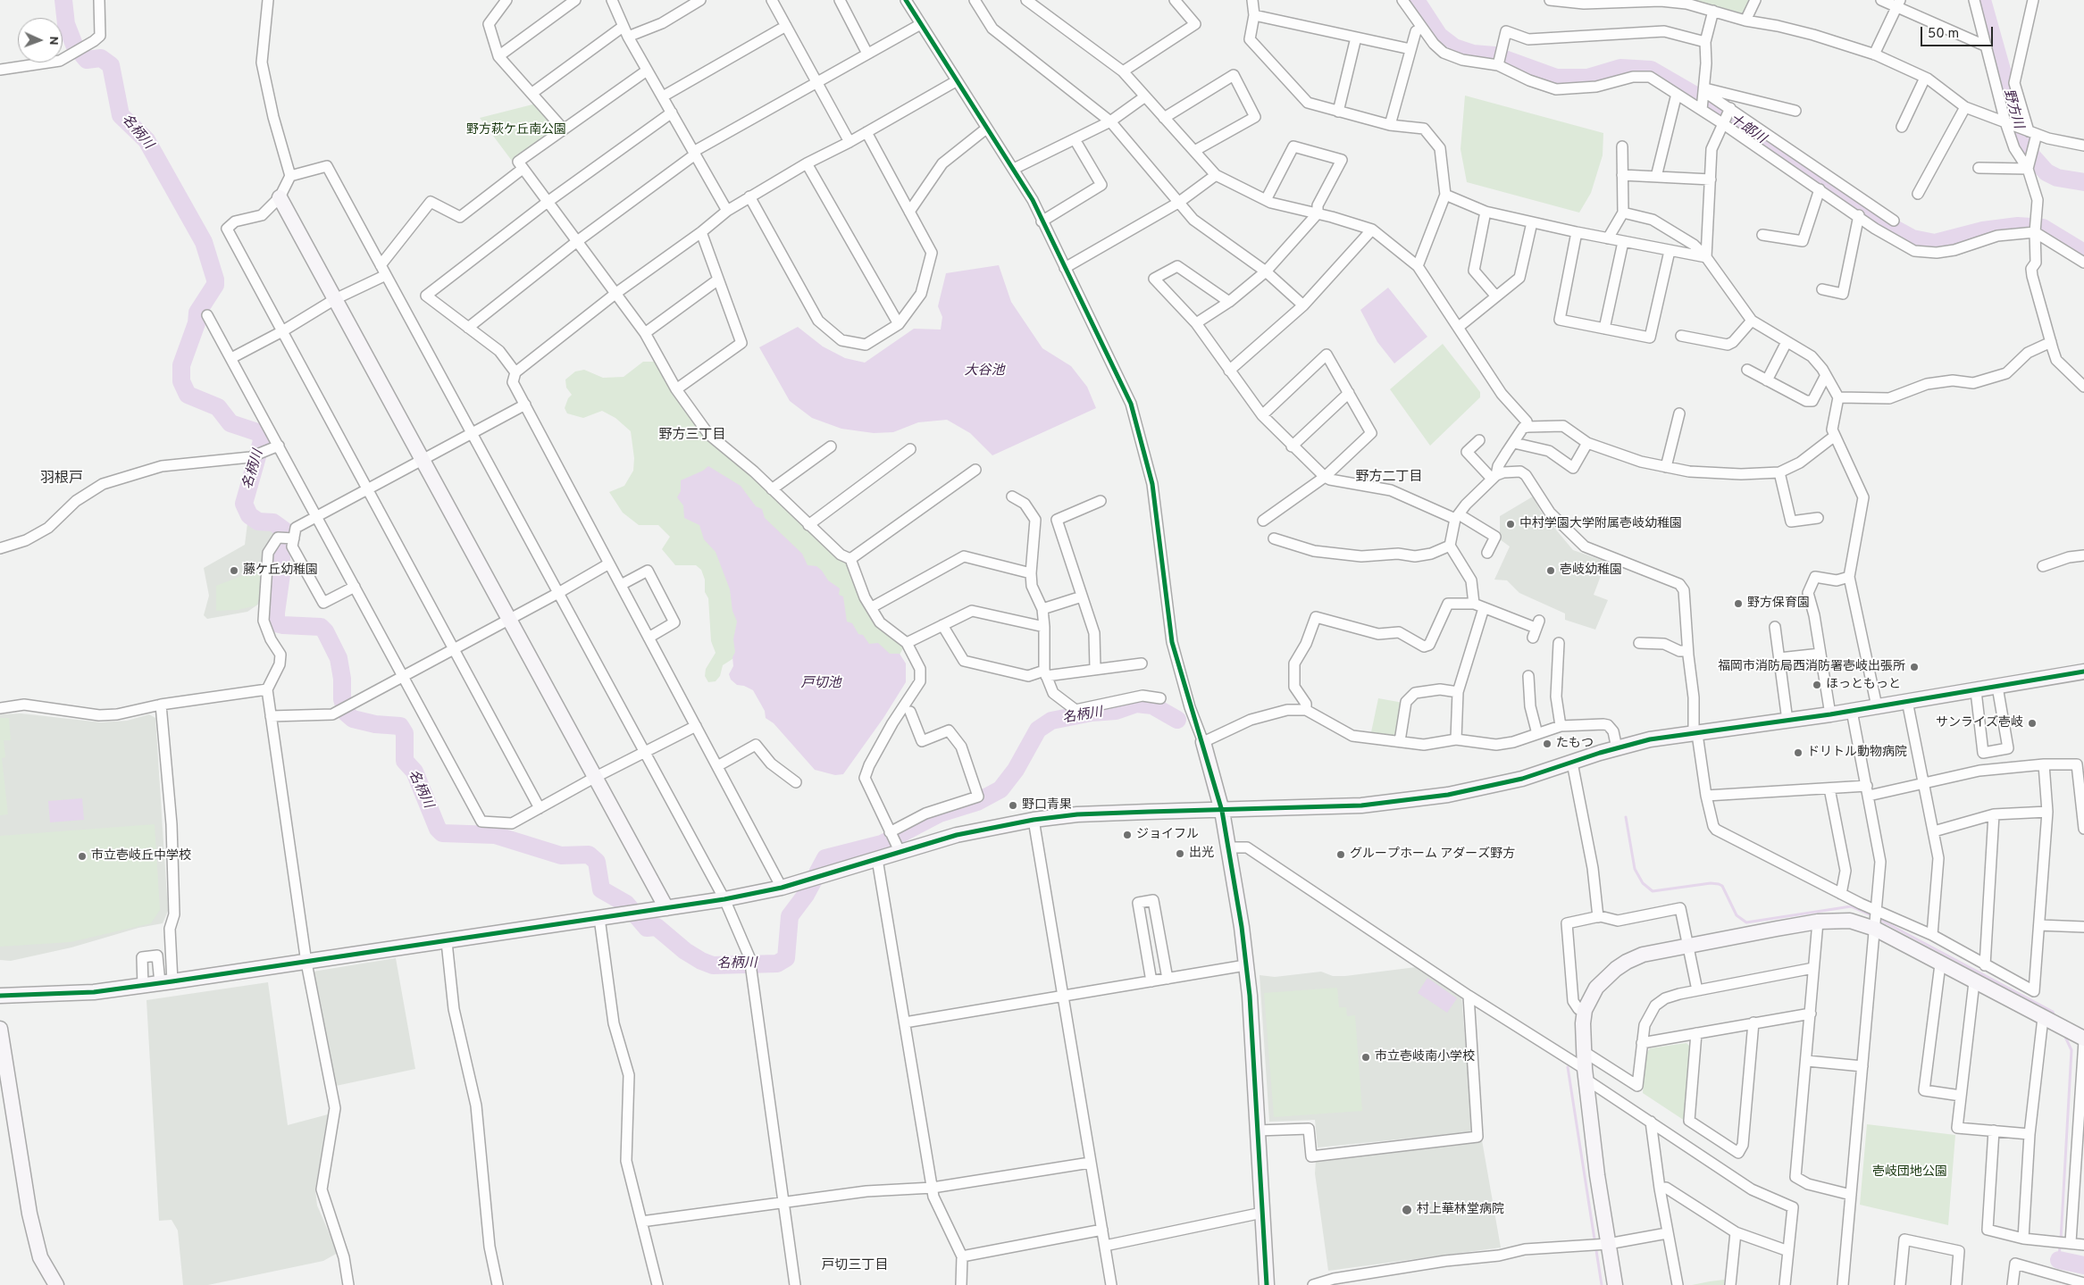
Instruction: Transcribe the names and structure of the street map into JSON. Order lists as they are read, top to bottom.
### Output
{
  "districts": [
    "野方三丁目",
    "野方二丁目",
    "羽根戸",
    "戸切三丁目"
  ],
  "water": [
    "野方川",
    "十郎川",
    "名柄川",
    "大谷池",
    "戸切池"
  ],
  "parks": ["野方萩ケ丘南公園", "壱岐団地公園"],
  "places": [
    "中村学園大学附属壱岐幼稚園",
    "藤ケ丘幼稚園",
    "壱岐幼稚園",
    "野方保育園",
    "福岡市消防局西消防署壱岐出張所",
    "ほっともっと",
    "サンライズ壱岐",
    "たもつ",
    "ドリトル動物病院",
    "野口青果",
    "ジョイフル",
    "出光",
    "グループホーム アダーズ野方",
    "市立壱岐丘中学校",
    "市立壱岐南小学校",
    "村上華林堂病院"
  ],
  "scale_bar": "50 m",
  "north": "right"
}
